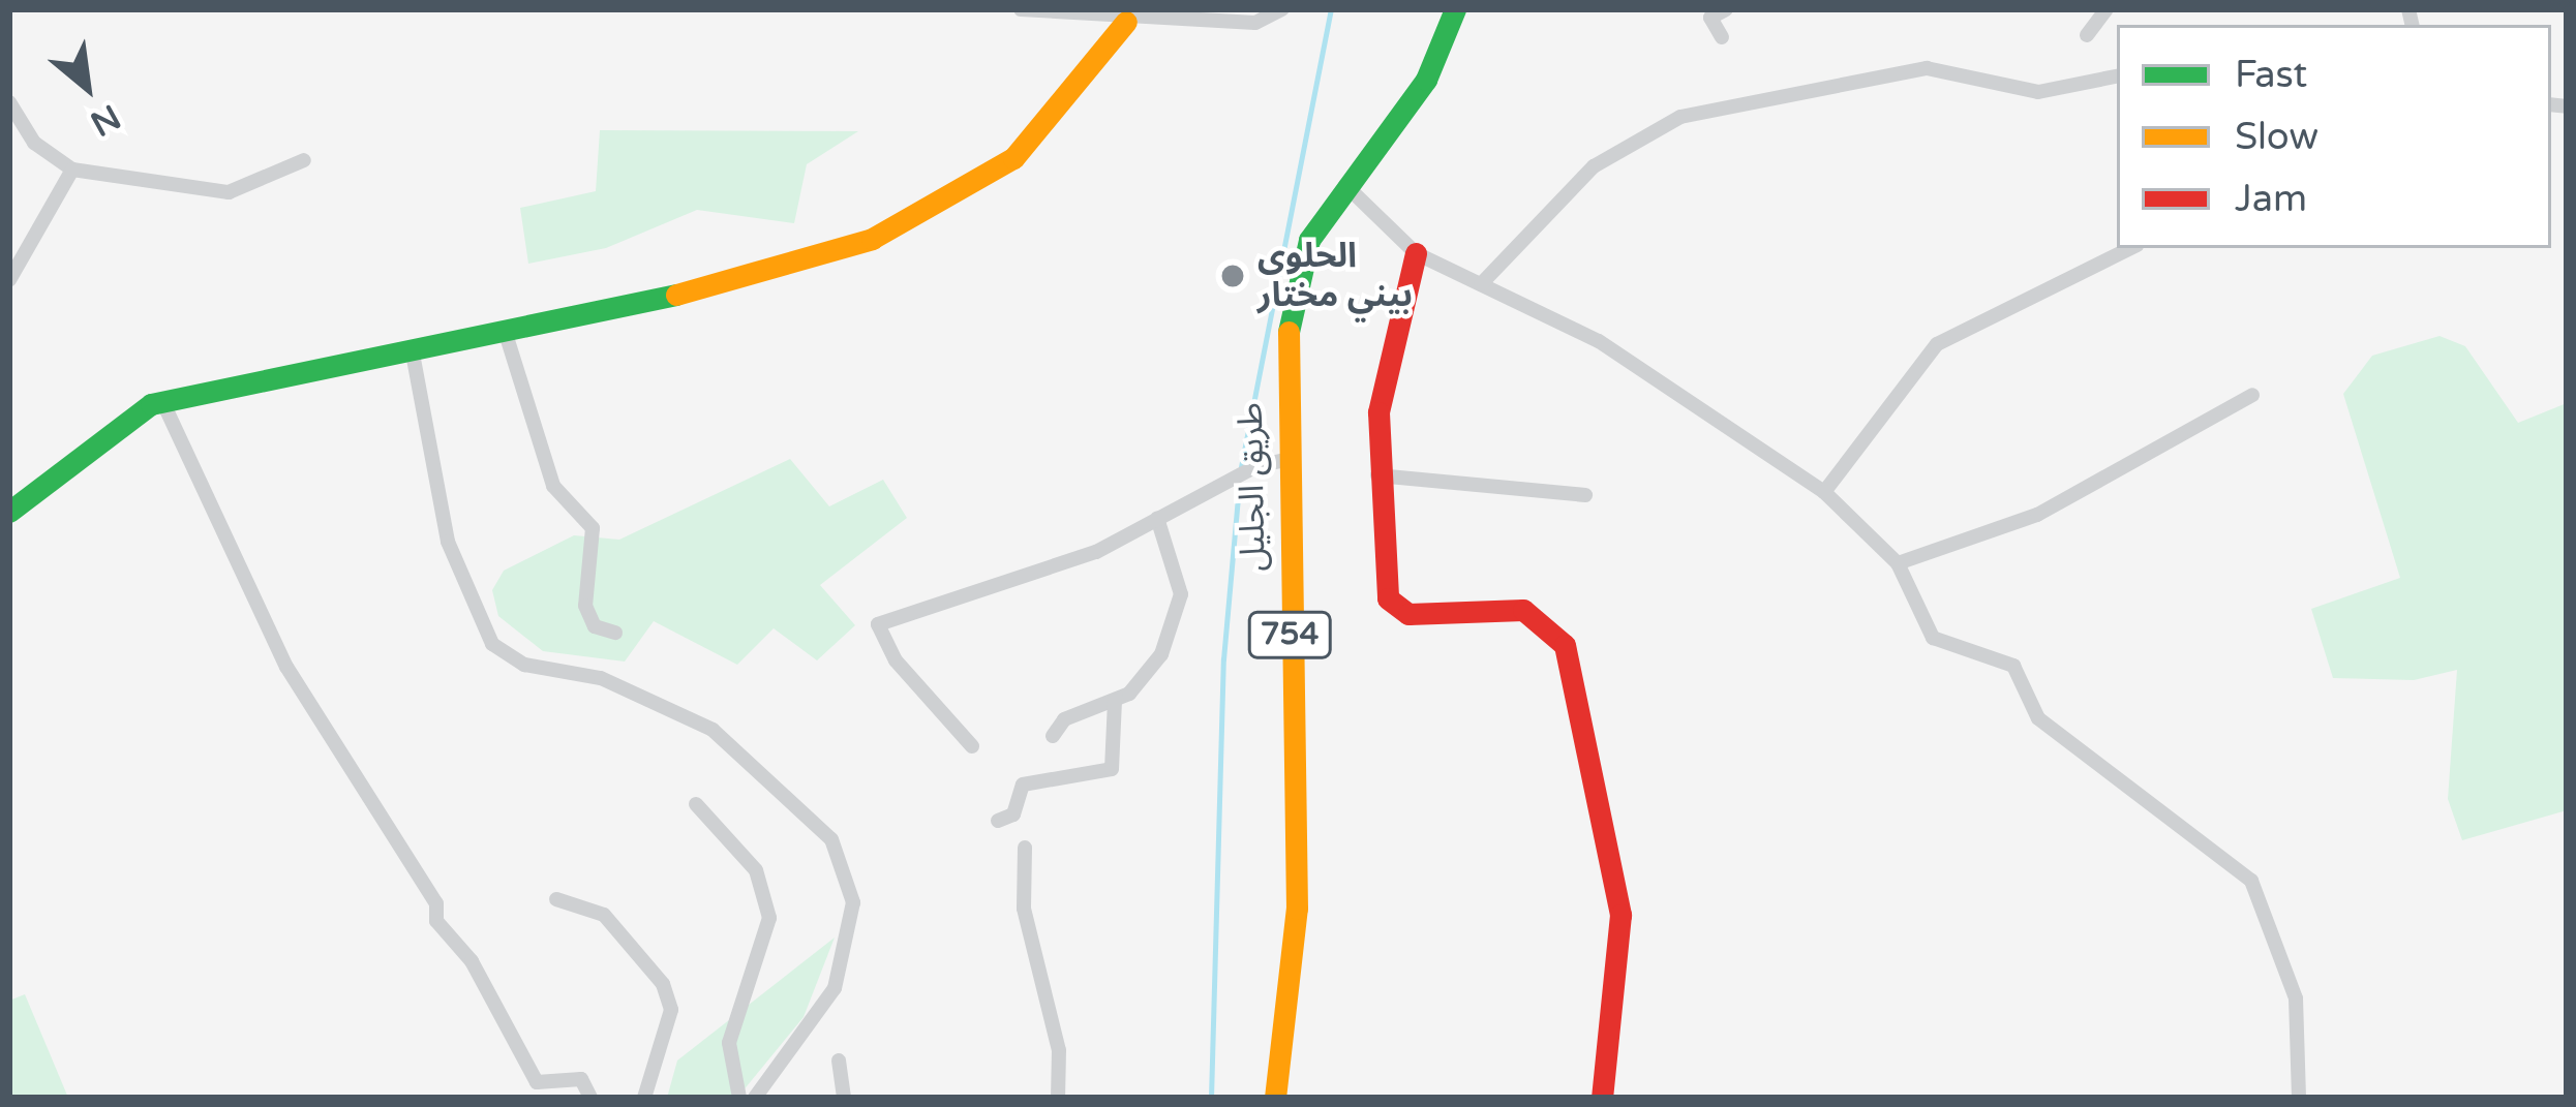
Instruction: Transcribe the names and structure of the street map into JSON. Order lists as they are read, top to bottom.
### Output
{
  "streets": {
    "street": ["طريق الجليل", "754"]
  },
  "places": ["الحلوى بيني مختار"],
  "legend": ["Fast", "Slow", "Jam"],
  "north": "bottom right"
}
